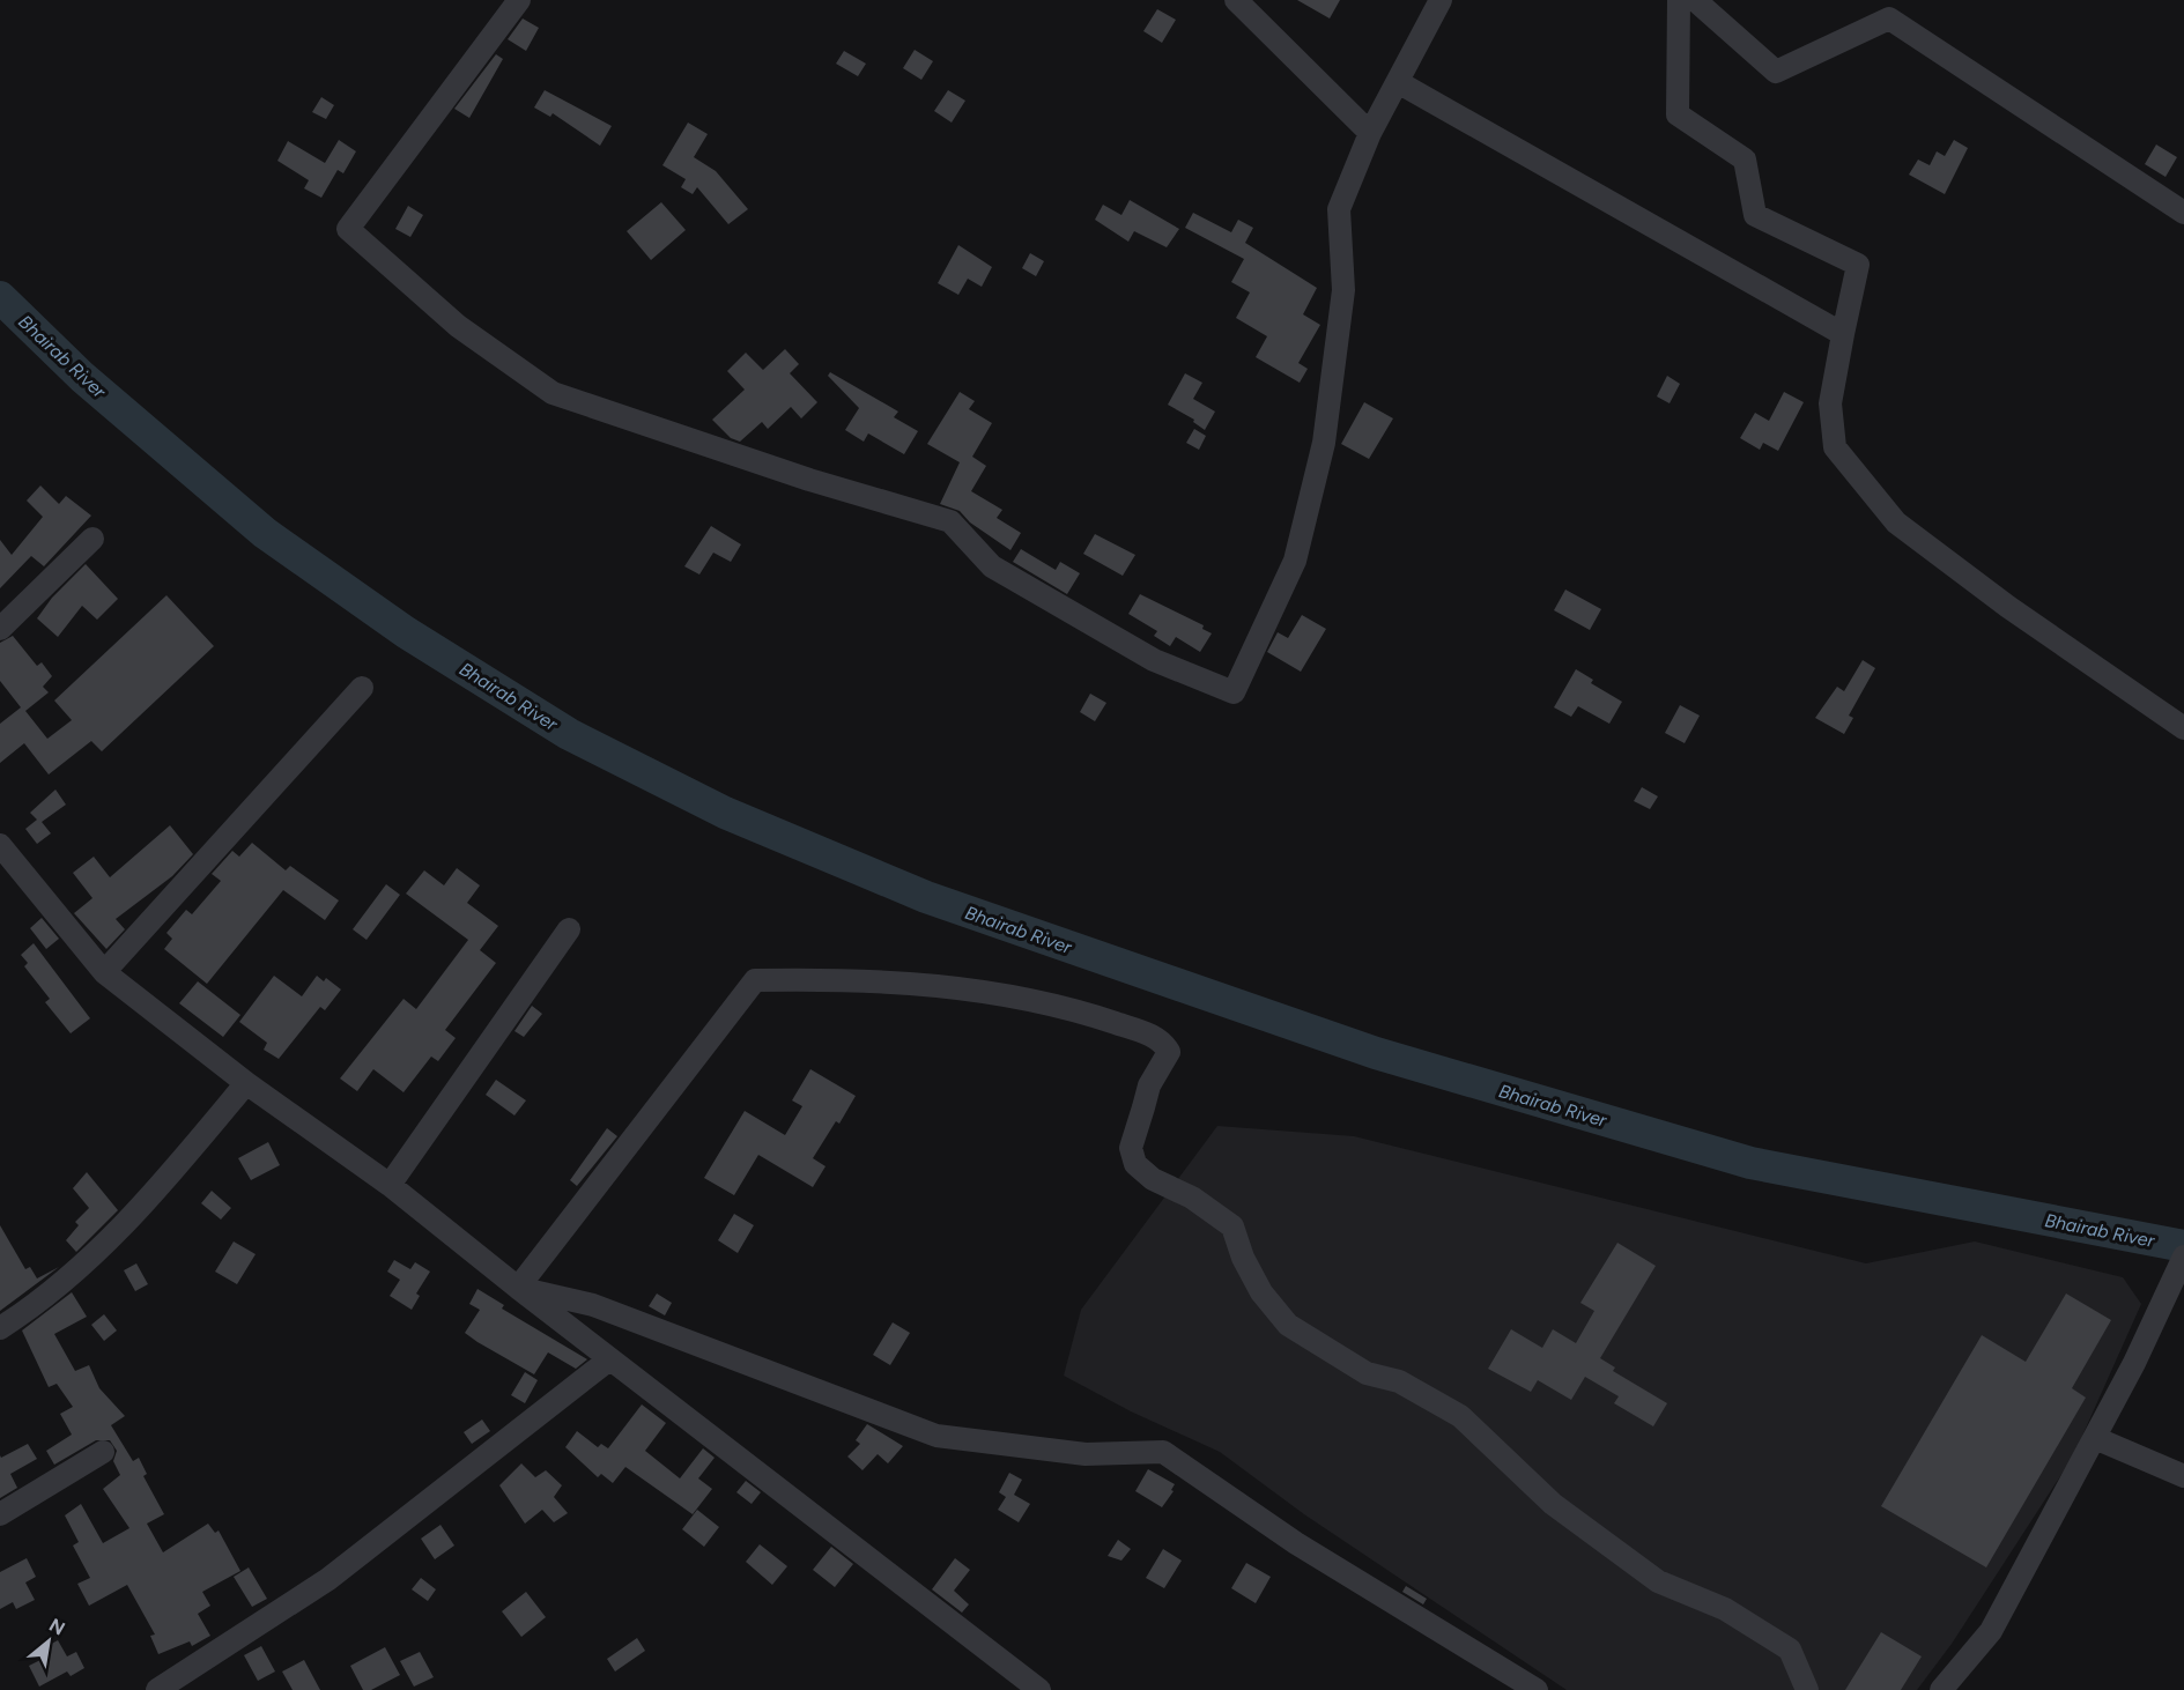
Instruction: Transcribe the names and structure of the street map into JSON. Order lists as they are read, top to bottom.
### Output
{
  "water": ["Bhairab River"],
  "north": "top right"
}
